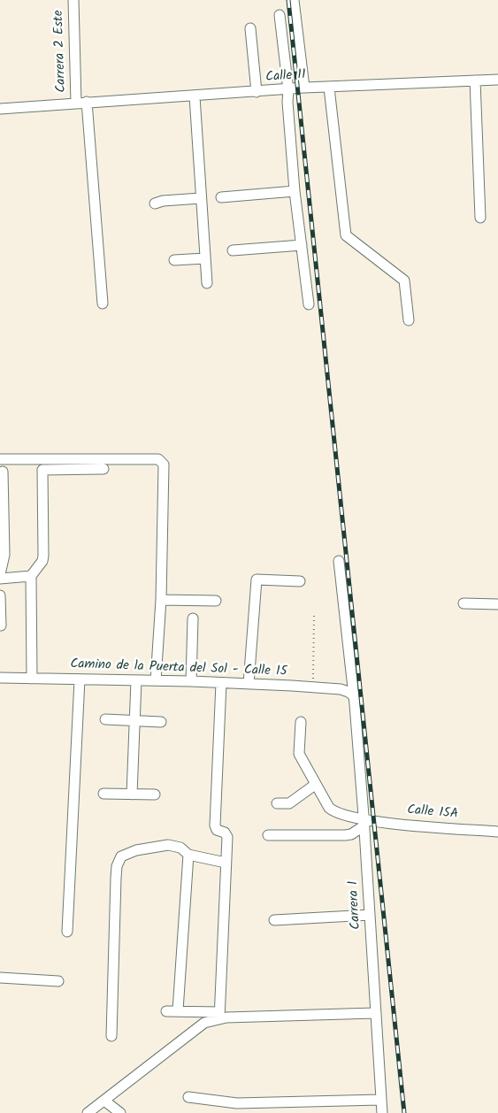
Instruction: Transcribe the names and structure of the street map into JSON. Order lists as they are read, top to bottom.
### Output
{
  "streets": {
    "street": [
      "Carrera 2 Este",
      "Calle 11",
      "Camino de la Puerta del Sol - Calle 15",
      "Calle 15A",
      "Carrera 1"
    ]
  },
  "crossings": [
    ["Carrera 2 Este", "Calle 11"],
    ["Camino de la Puerta del Sol - Calle 15", "Carrera 1"],
    ["Calle 15A", "Carrera 1"]
  ]
}
